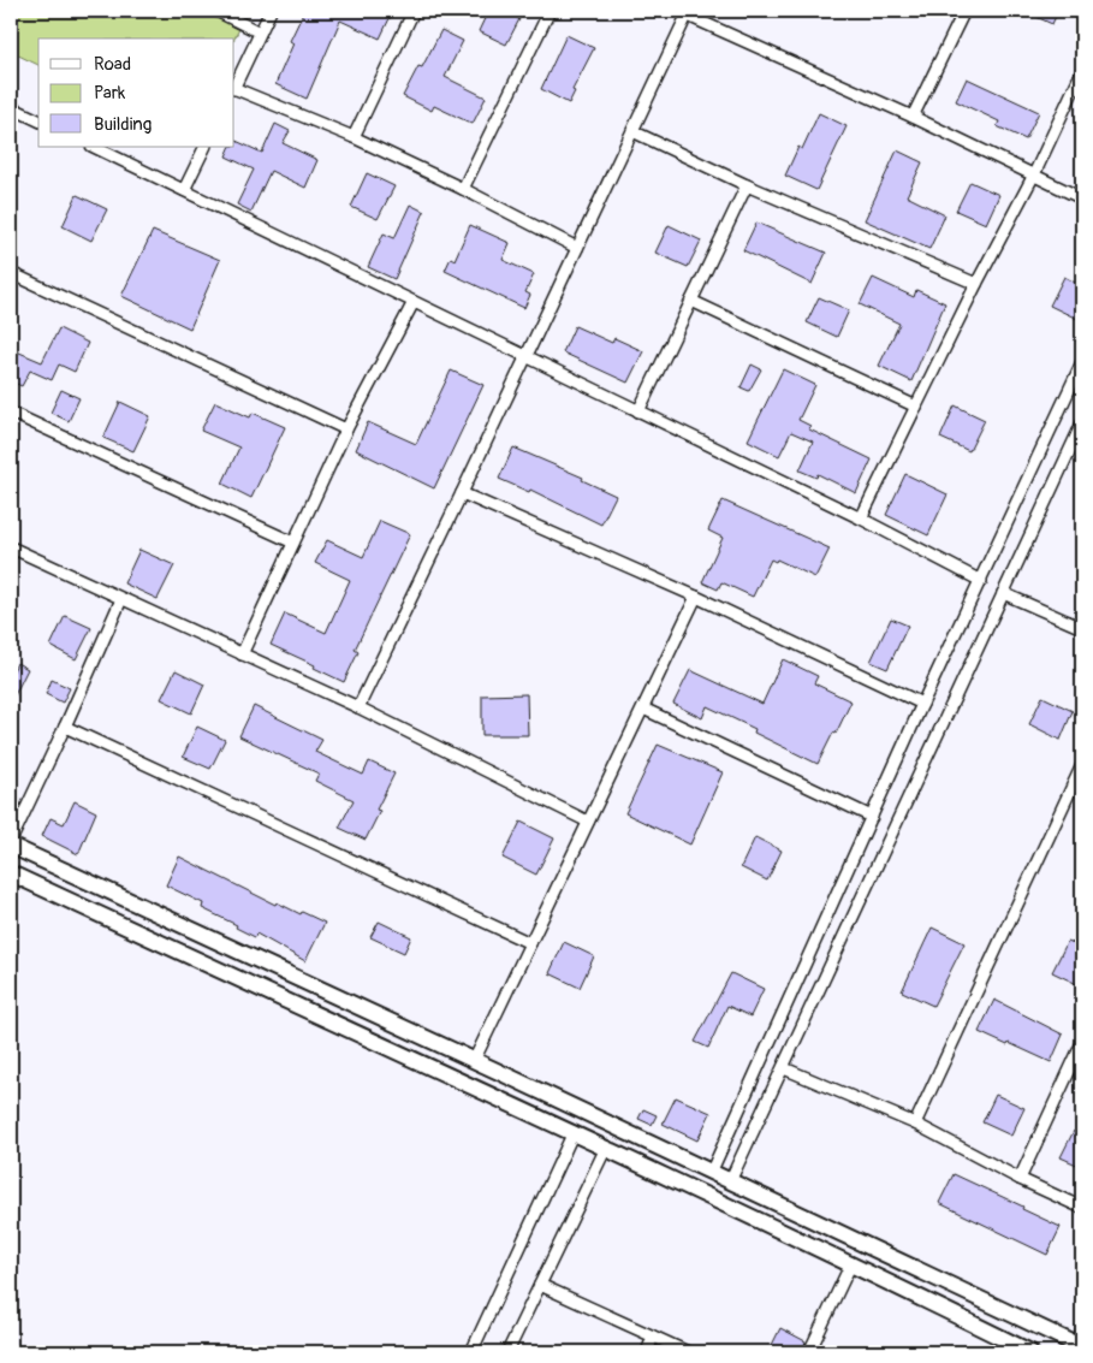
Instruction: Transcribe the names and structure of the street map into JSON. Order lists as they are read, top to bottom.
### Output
{
  "legend": ["Road", "Park", "Building"]
}
